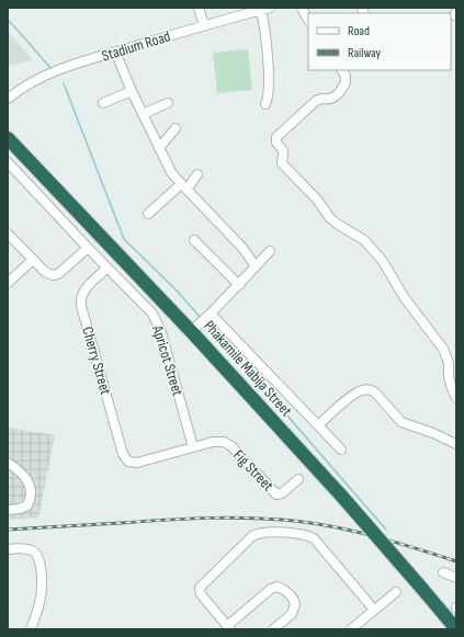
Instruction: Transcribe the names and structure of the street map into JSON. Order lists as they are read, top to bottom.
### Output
{
  "streets": {
    "highway": ["Phakamile Mabija Street"],
    "street": [
      "Stadium Road",
      "Cherry Street",
      "Apricot Street",
      "Fig Street"
    ]
  },
  "crossings": [
    ["Cherry Street", "Apricot Street"],
    ["Cherry Street", "Fig Street"],
    ["Apricot Street", "Fig Street"]
  ],
  "legend": ["Road", "Railway"]
}
